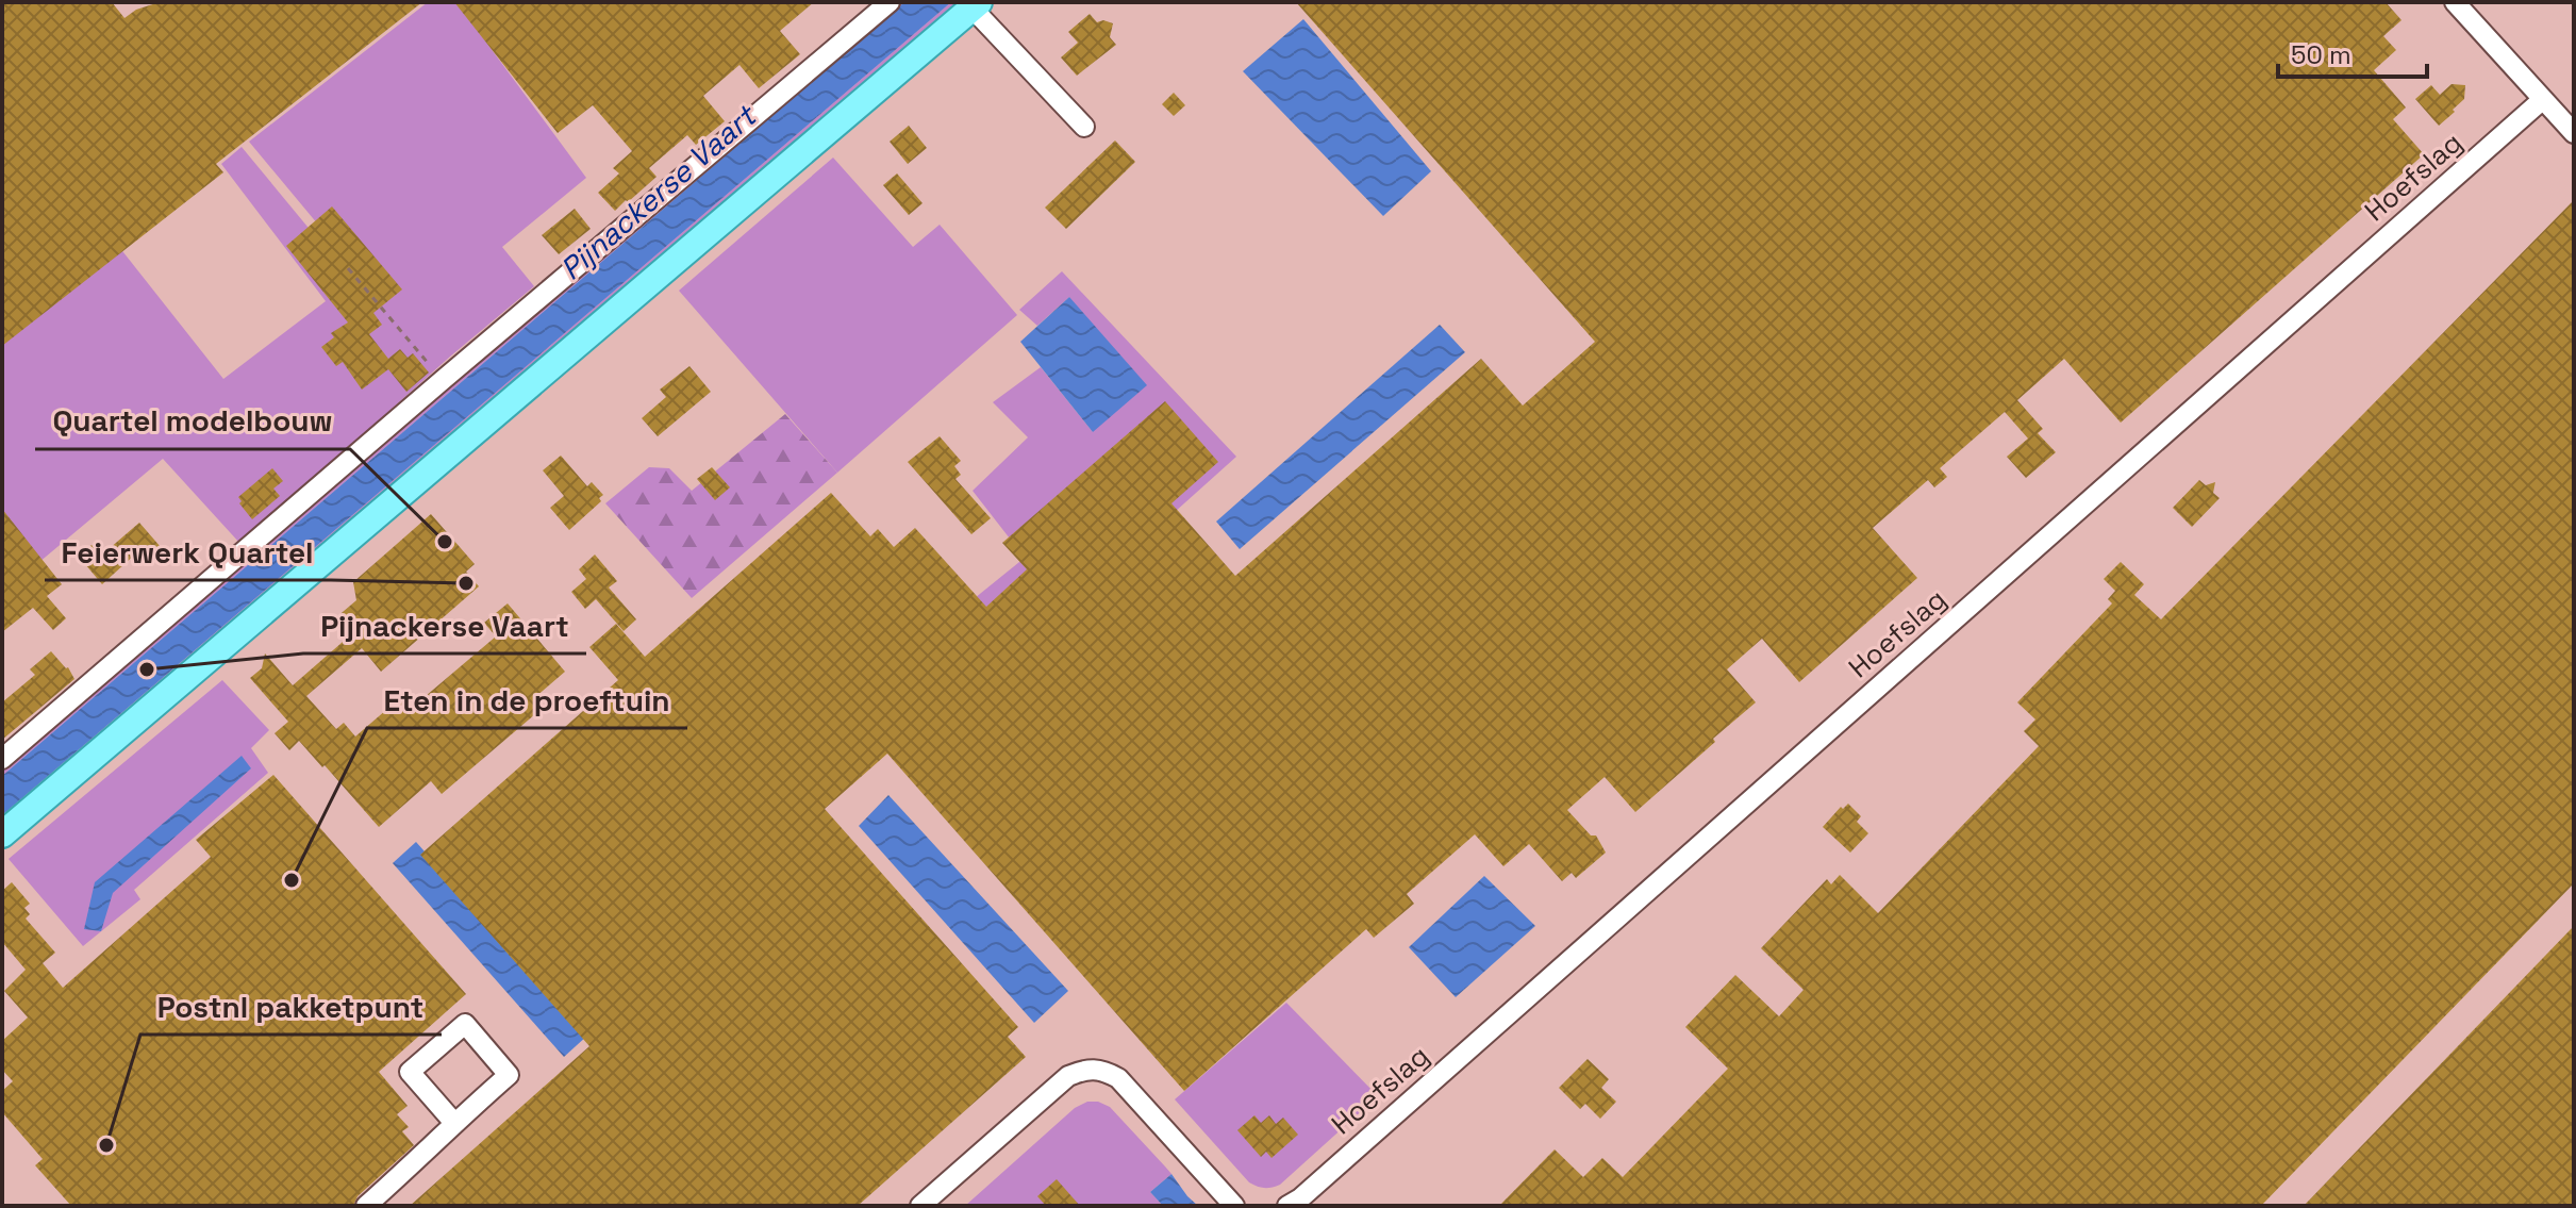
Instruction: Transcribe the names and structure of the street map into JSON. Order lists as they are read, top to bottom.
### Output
{
  "streets": {
    "street": ["Hoefslag"]
  },
  "water": ["Pijnackerse Vaart"],
  "places": [
    "Quartel modelbouw",
    "Feierwerk Quartel",
    "Pijnackerse Vaart",
    "Eten in de proeftuin",
    "Postnl pakketpunt"
  ],
  "scale_bar": "50 m"
}
